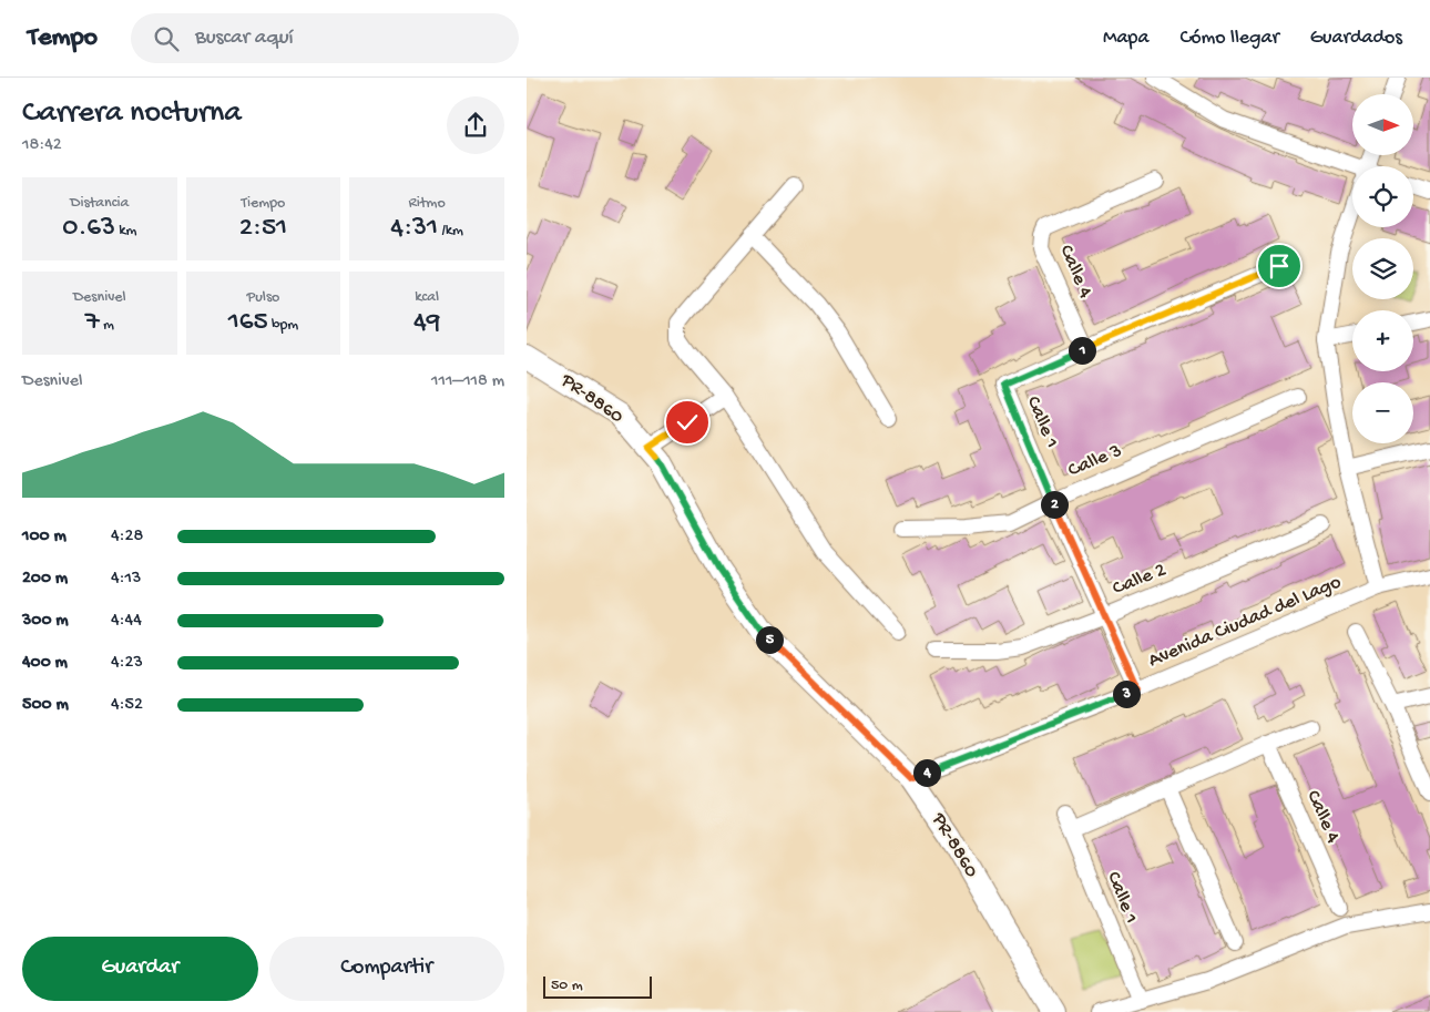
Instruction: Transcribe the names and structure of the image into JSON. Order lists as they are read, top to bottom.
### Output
{
  "streets": {
    "street": [
      "Calle 4",
      "PR-8860",
      "Calle 1",
      "Calle 3",
      "Calle 2",
      "Avenida Ciudad del Lago"
    ]
  },
  "crossings": [
    ["Calle 4", "Calle 1"],
    ["PR-8860", "Avenida Ciudad del Lago"],
    ["Calle 1", "Calle 3"],
    ["Calle 1", "Calle 2"],
    ["Calle 1", "Avenida Ciudad del Lago"]
  ],
  "scale_bar": "50 m",
  "north": "right",
  "page": {
    "header": "Tempo",
    "search": "Buscar aquí",
    "nav": ["Mapa", "Cómo llegar", "Guardados"],
    "heading": ["Carrera nocturna", "18:42"],
    "map_buttons": ["+", "−"],
    "stats": [
      ["Distancia", "0.63 km"],
      ["Tiempo", "2:51"],
      ["Ritmo", "4:31 /km"],
      ["Desnivel", "7 m"],
      ["Pulso", "165 bpm"],
      ["kcal", "49"]
    ],
    "pins": [
      "1",
      "2",
      "5",
      "3",
      "4"
    ],
    "chart": ["Desnivel", "111–118 m"],
    "list": [
      {
        "name": "100 m",
        "note": "4:28"
      },
      {
        "name": "200 m",
        "note": "4:13"
      },
      {
        "name": "300 m",
        "note": "4:44"
      },
      {
        "name": "400 m",
        "note": "4:23"
      },
      {
        "name": "500 m",
        "note": "4:52"
      }
    ],
    "buttons": ["Guardar", "Compartir"],
    "scale": "50 m"
  }
}
